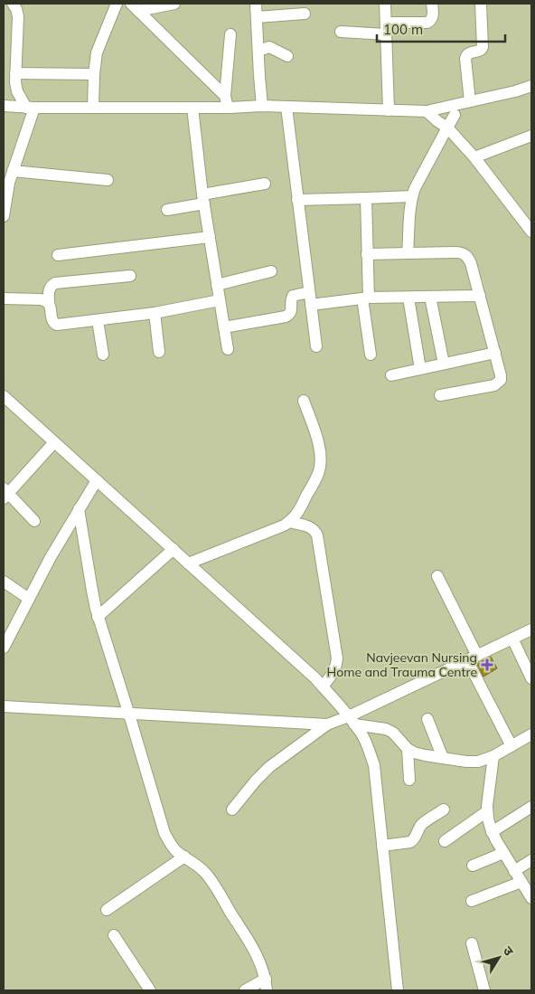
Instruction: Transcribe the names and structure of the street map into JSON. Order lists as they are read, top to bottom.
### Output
{
  "places": {
    "health": ["Navjeevan Nursing Home and Trauma Centre"]
  },
  "scale_bar": "100 m",
  "north": "top right"
}
